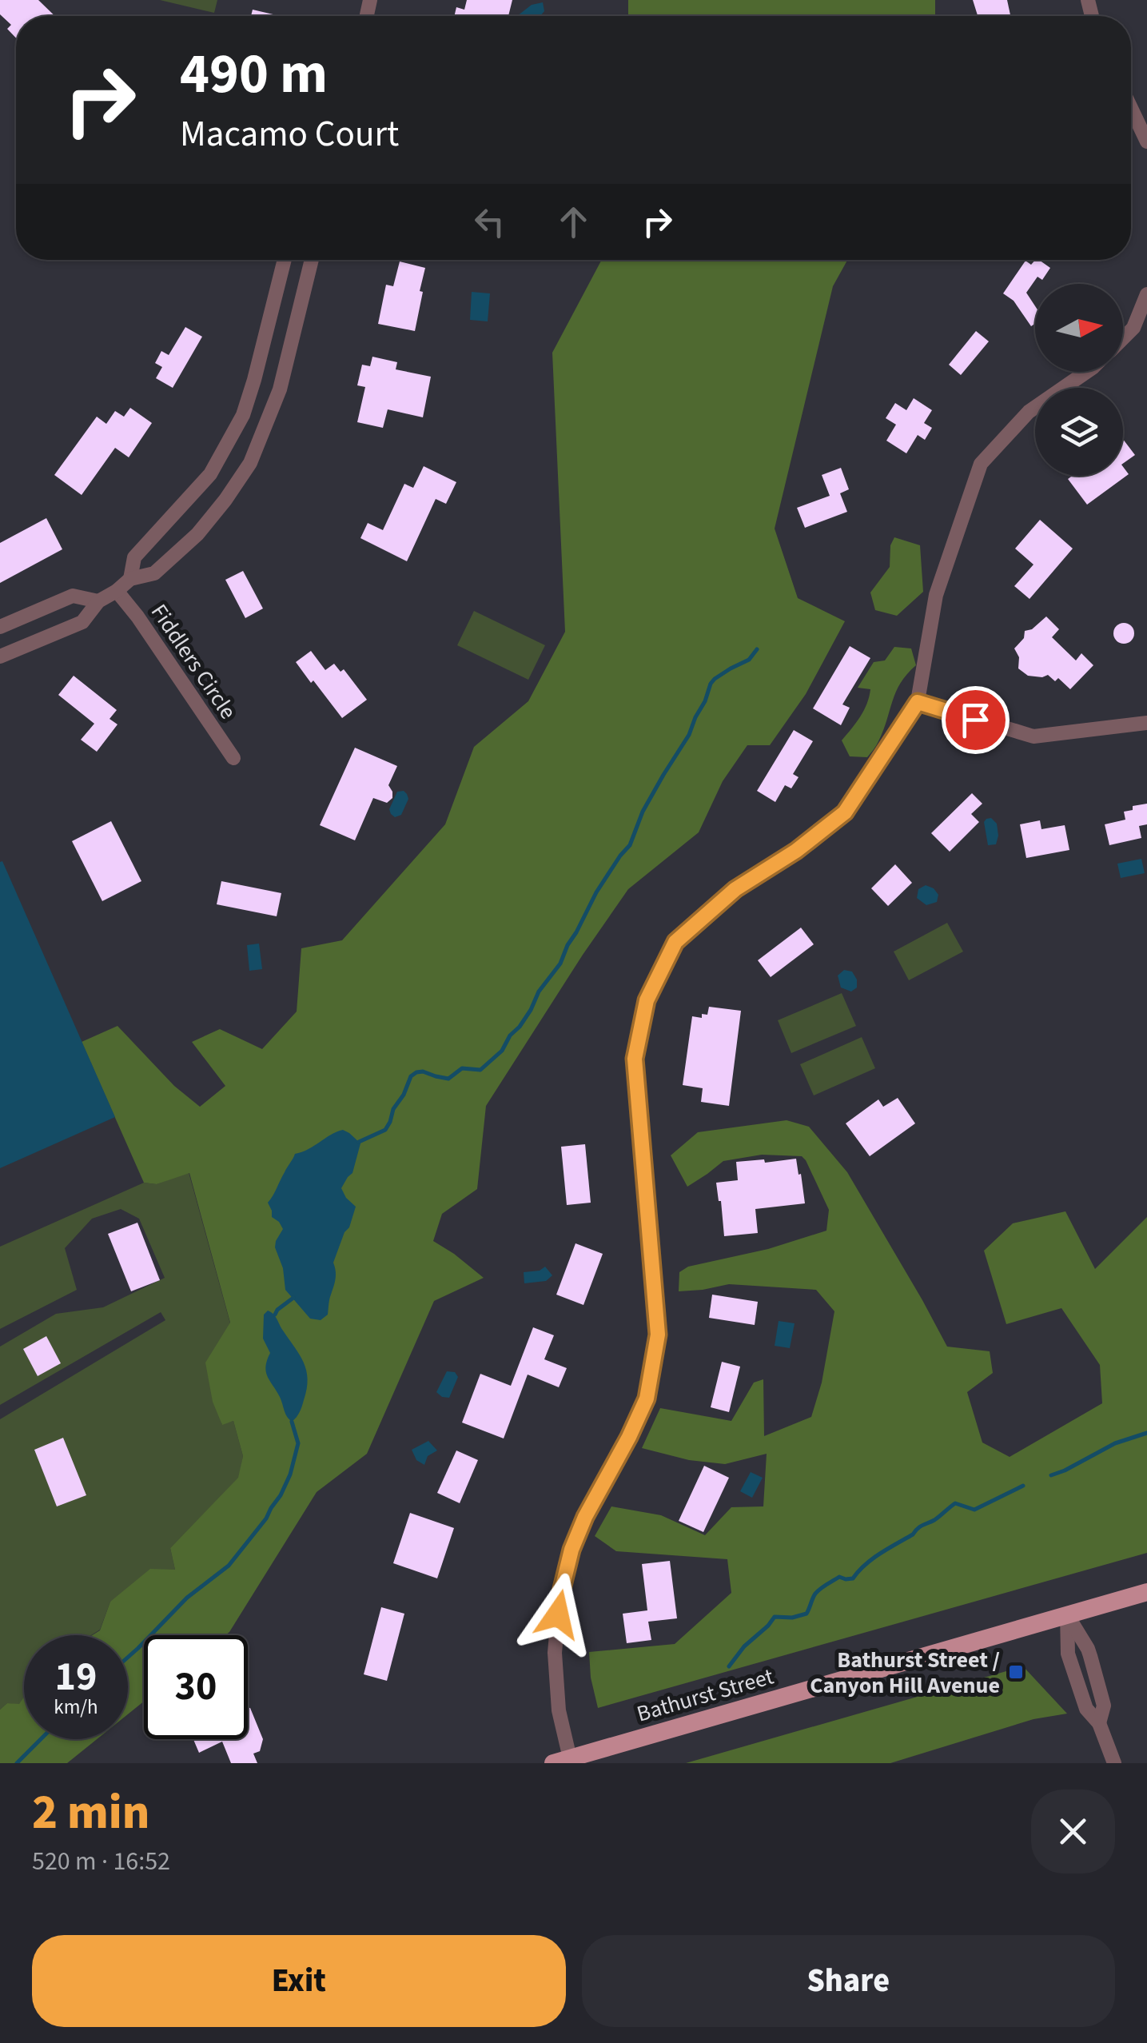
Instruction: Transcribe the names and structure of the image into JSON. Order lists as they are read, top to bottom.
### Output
{
  "streets": {
    "main road": ["Bathurst Street"],
    "street": ["Fiddlers Circle"]
  },
  "places": {
    "transit": ["Bathurst Street / Canyon Hill Avenue"]
  },
  "north": "right",
  "page": {
    "turn": ["490 m", "Macamo Court"],
    "speed": "19 km/h",
    "limit": "30",
    "heading": ["2 min", "520 m · 16:52"],
    "buttons": ["Exit", "Share"]
  }
}
